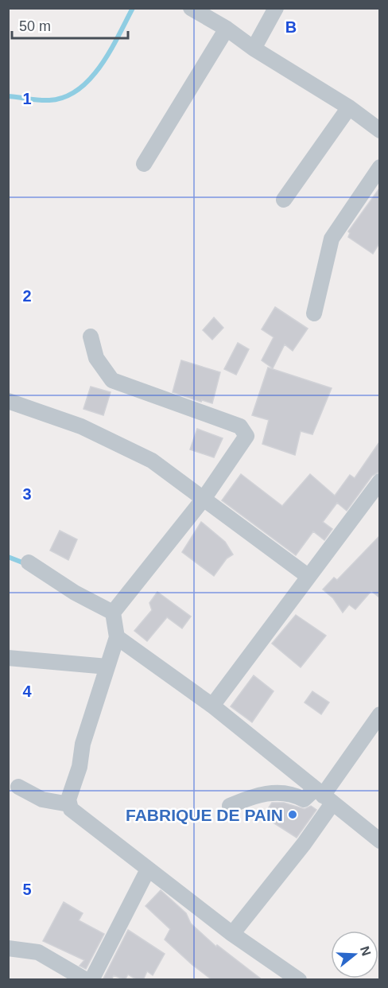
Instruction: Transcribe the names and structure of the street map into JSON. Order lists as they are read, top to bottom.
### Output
{
  "places": ["FABRIQUE DE PAIN"],
  "scale_bar": "50 m",
  "north": "right",
  "grid": {
    "columns": ["B"],
    "rows": [
      "1",
      "2",
      "3",
      "4",
      "5"
    ]
  }
}
